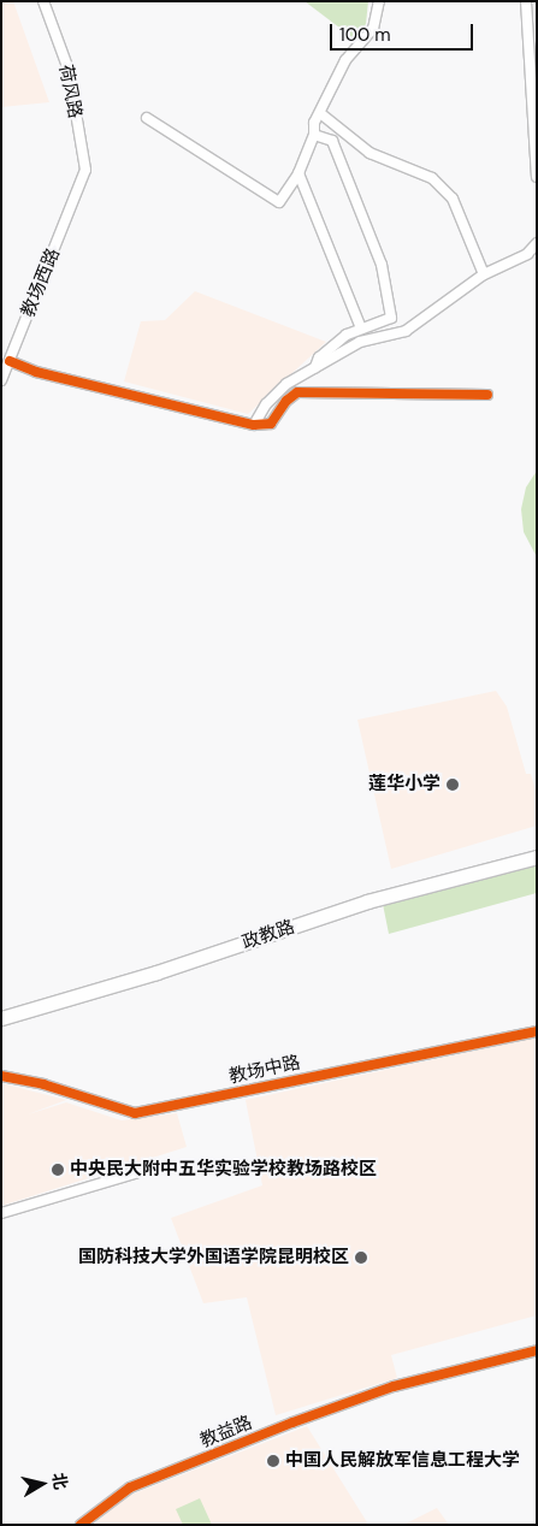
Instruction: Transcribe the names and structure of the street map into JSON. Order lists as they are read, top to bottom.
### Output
{
  "streets": {
    "main road": ["政教路"],
    "street": [
      "荷风路",
      "教场西路",
      "教场中路",
      "教益路"
    ]
  },
  "crossings": [
    ["荷风路", "教场西路"]
  ],
  "places": [
    "莲华小学",
    "中央民大附中五华实验学校教场路校区",
    "国防科技大学外国语学院昆明校区",
    "中国人民解放军信息工程大学"
  ],
  "scale_bar": "100 m",
  "north": "right"
}
